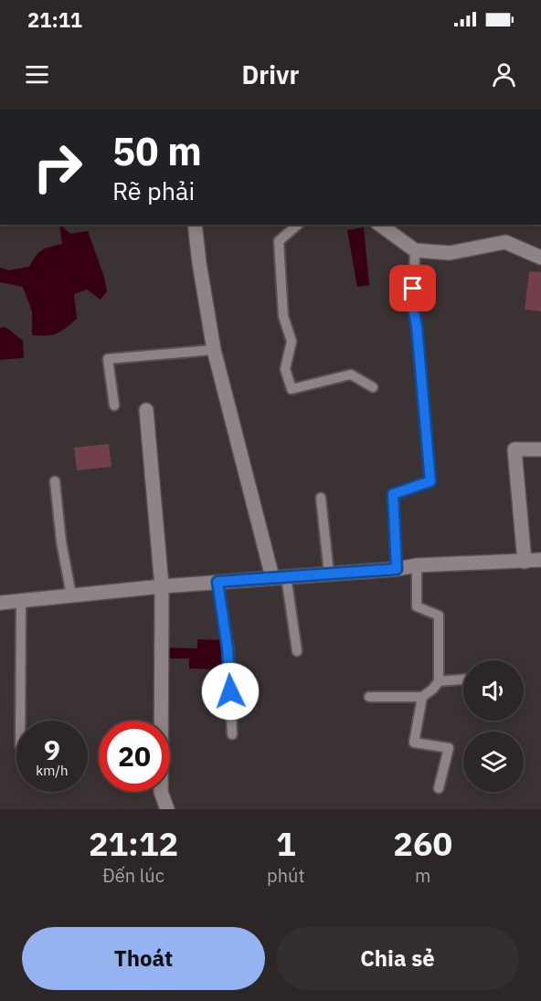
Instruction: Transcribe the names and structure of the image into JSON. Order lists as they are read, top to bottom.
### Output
{
  "page": {
    "status": "21:11",
    "header": "Drivr",
    "turn": ["50 m", "Rẽ phải"],
    "speed": "9 km/h",
    "limit": "20",
    "eta": [
      "21:12",
      "Đến lúc",
      "1",
      "phút",
      "260",
      "m"
    ],
    "buttons": ["Thoát", "Chia sẻ"]
  }
}
